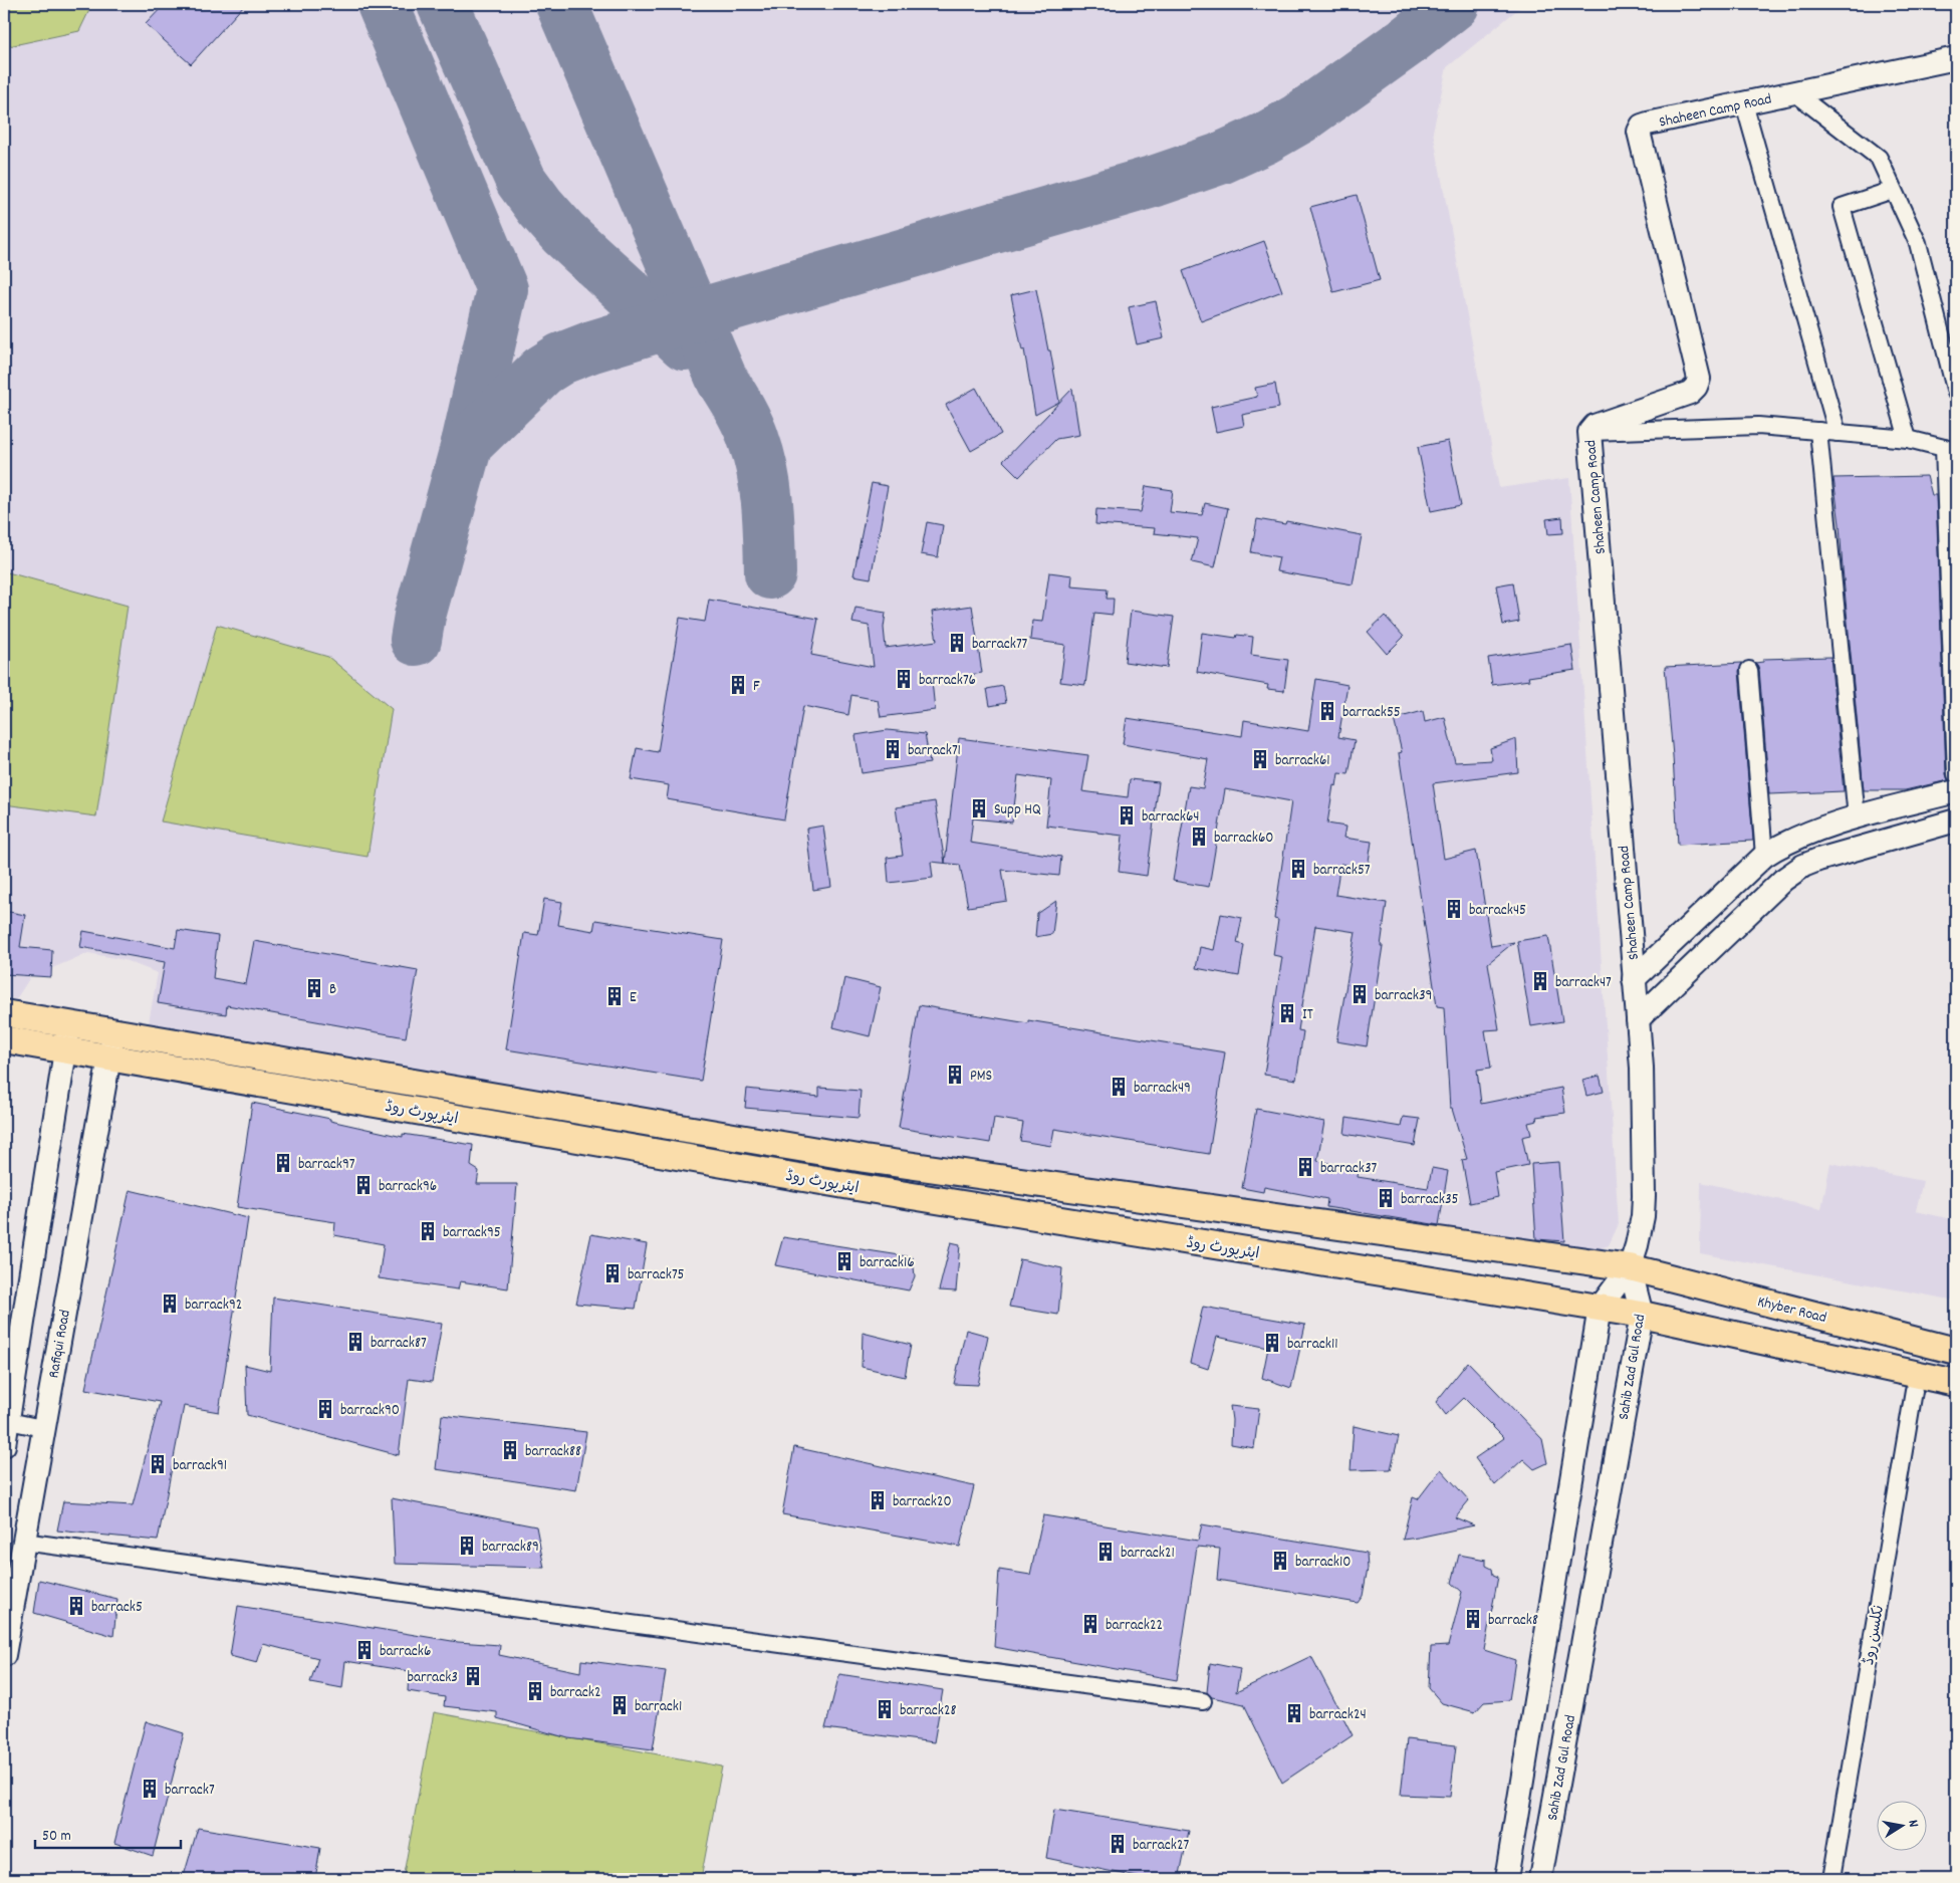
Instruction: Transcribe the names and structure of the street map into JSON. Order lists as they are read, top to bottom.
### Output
{
  "streets": {
    "main road": ["ایئرپورٹ روڈ", "Khyber Road"],
    "street": [
      "Shaheen Camp Road",
      "Rafiqui Road",
      "Sahib Zad Gul Road",
      "نکلسن روڈ"
    ]
  },
  "crossings": [
    ["Shaheen Camp Road", "Khyber Road"],
    ["Shaheen Camp Road", "Sahib Zad Gul Road"],
    ["ایئرپورٹ روڈ", "Khyber Road"],
    ["ایئرپورٹ روڈ", "Rafiqui Road"],
    ["ایئرپورٹ روڈ", "Sahib Zad Gul Road"],
    ["Khyber Road", "Rafiqui Road"],
    ["Khyber Road", "Sahib Zad Gul Road"]
  ],
  "places": {
    "building": [
      "barrack77",
      "barrack76",
      "F",
      "barrack55",
      "barrack71",
      "barrack61",
      "Supp HQ",
      "barrack64",
      "barrack60",
      "barrack57",
      "barrack45",
      "barrack47",
      "B",
      "barrack39",
      "E",
      "IT",
      "PMS",
      "barrack49",
      "barrack97",
      "barrack37",
      "barrack96",
      "barrack35",
      "barrack95",
      "barrack16",
      "barrack75",
      "barrack92",
      "barrack87",
      "barrack11",
      "barrack90",
      "barrack88",
      "barrack91",
      "barrack20",
      "barrack89",
      "barrack21",
      "barrack10",
      "barrack5",
      "barrack8",
      "barrack22",
      "barrack6",
      "barrack3",
      "barrack2",
      "barrack1",
      "barrack28",
      "barrack24",
      "barrack7",
      "barrack27"
    ]
  },
  "scale_bar": "50 m",
  "north": "right"
}
